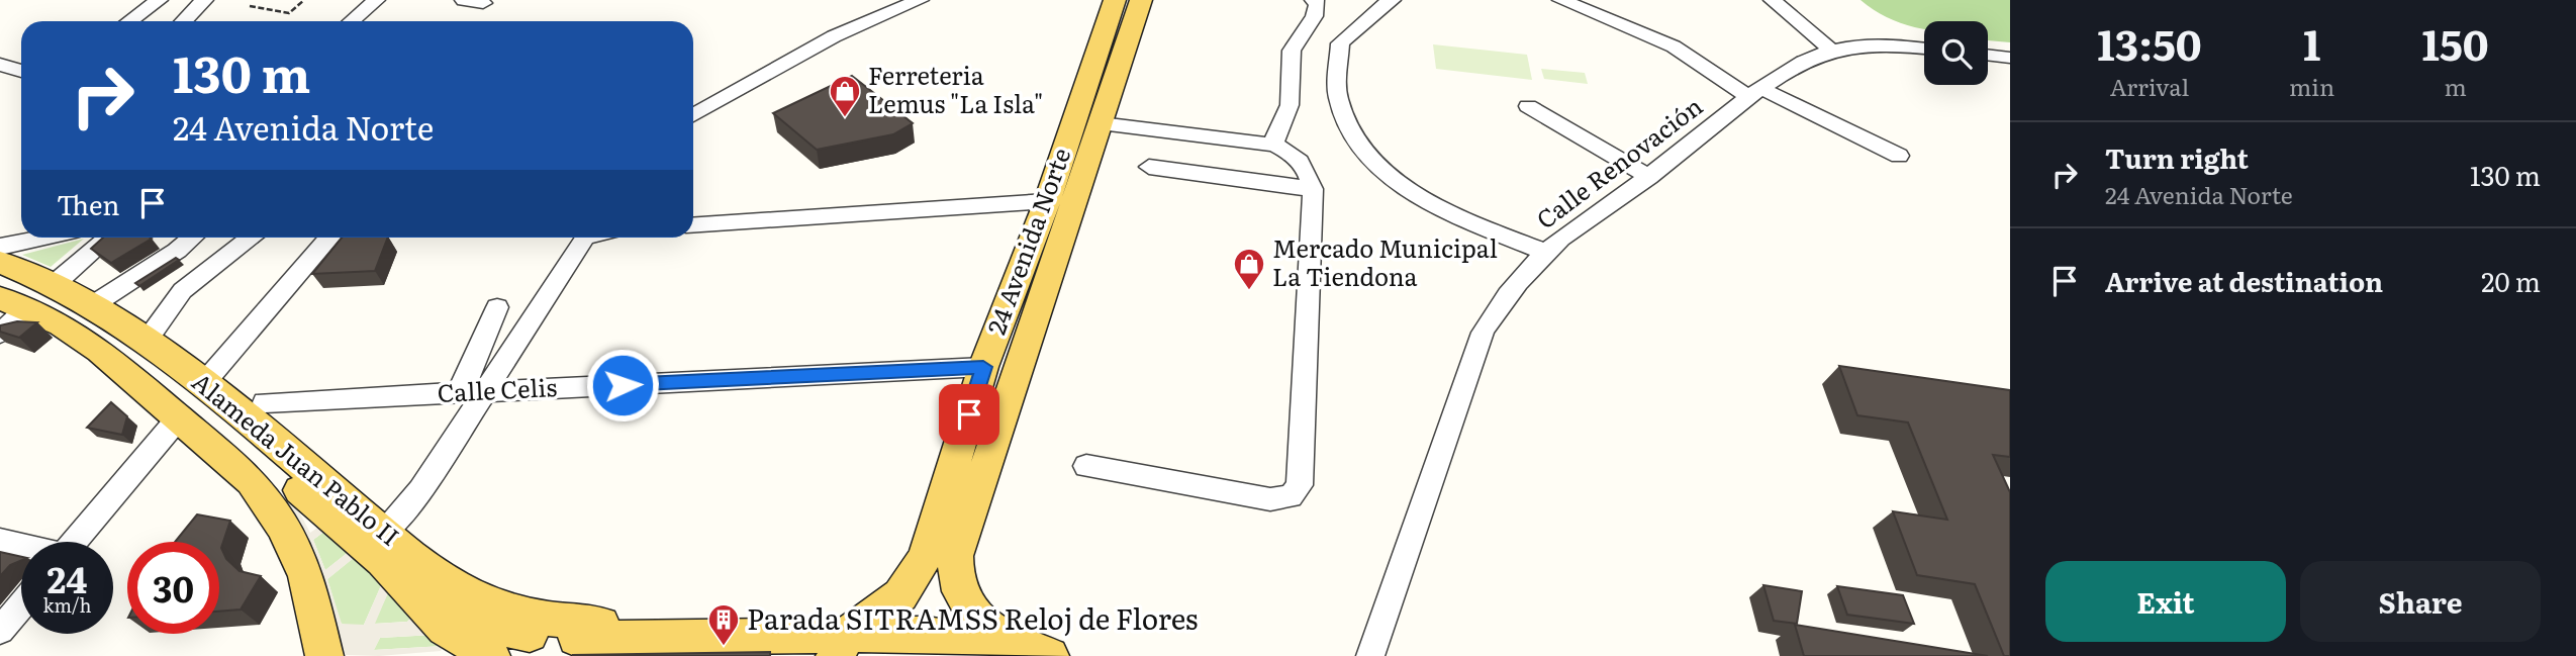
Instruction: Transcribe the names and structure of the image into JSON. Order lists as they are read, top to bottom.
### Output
{
  "streets": {
    "main road": ["24 Avenida Norte", "Alameda Juan Pablo II"],
    "street": ["Calle Renovación", "Calle Celis"]
  },
  "crossings": [
    ["24 Avenida Norte", "Calle Celis"]
  ],
  "places": {
    "shop": ["Ferreteria Lemus \"La Isla\"", "Mercado Municipal La Tiendona"],
    "building": ["Parada SITRAMSS Reloj de Flores"]
  },
  "page": {
    "eta": [
      "13:50",
      "Arrival",
      "1",
      "min",
      "150",
      "m"
    ],
    "turn": ["130 m", "24 Avenida Norte"],
    "list": [
      {
        "name": "Turn right",
        "note": "24 Avenida Norte",
        "value": "130 m"
      },
      {
        "name": "Arrive at destination",
        "value": "20 m"
      }
    ],
    "then": "Then",
    "speed": "24 km/h",
    "limit": "30",
    "buttons": ["Exit", "Share"]
  }
}
